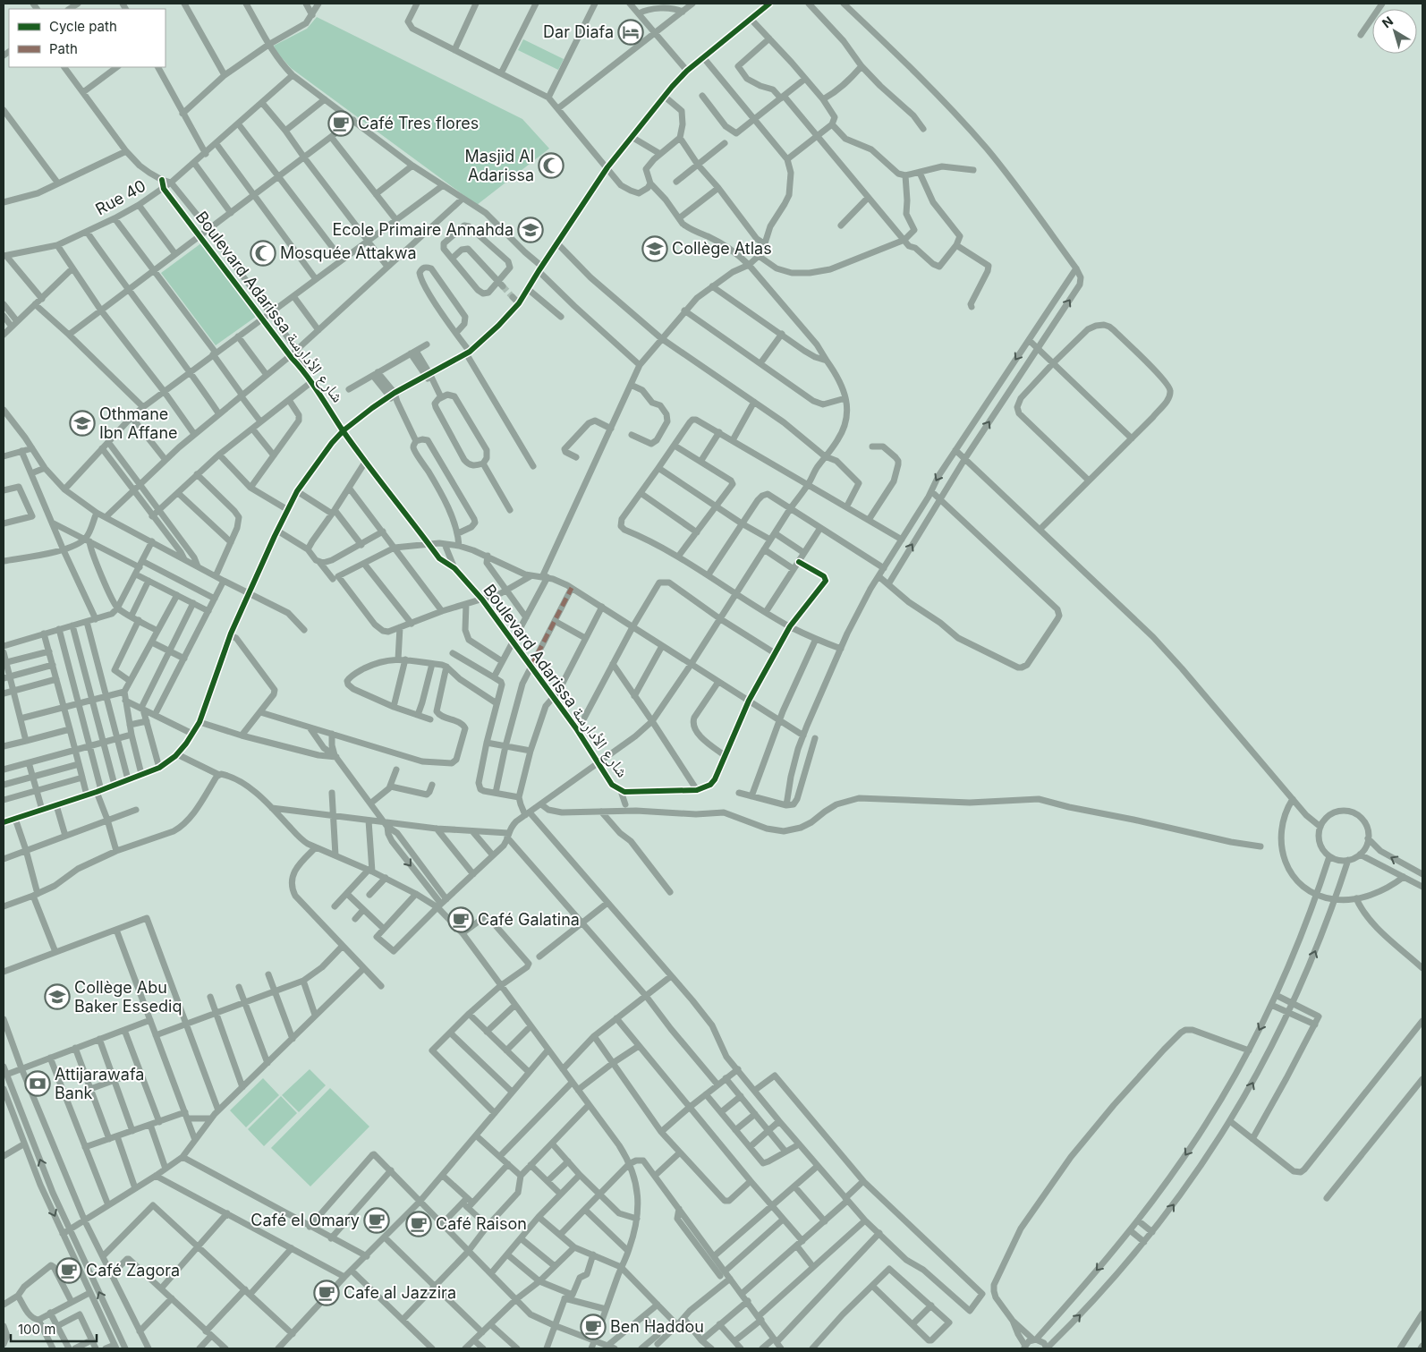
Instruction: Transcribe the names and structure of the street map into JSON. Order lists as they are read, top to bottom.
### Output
{
  "streets": {
    "street": ["Rue 40", "Boulevard Adarissa شارع الأدارسة"]
  },
  "crossings": [
    ["Rue 40", "Boulevard Adarissa شارع الأدارسة"]
  ],
  "places": {
    "hotel": ["Dar Diafa"],
    "cafe": [
      "Café Tres flores",
      "Café Galatina",
      "Café el Omary",
      "Café Raison",
      "Café Zagora",
      "Cafe al Jazzira",
      "Ben Haddou"
    ],
    "mosque": ["Masjid Al Adarissa", "Mosquée Attakwa"],
    "school or university": [
      "Ecole Primaire Annahda",
      "Collège Atlas",
      "Othmane Ibn Affane",
      "Collège Abu Baker Essediq"
    ],
    "bank": ["Attijarawafa Bank"]
  },
  "legend": ["Cycle path", "Path"],
  "scale_bar": "100 m",
  "north": "top left"
}
